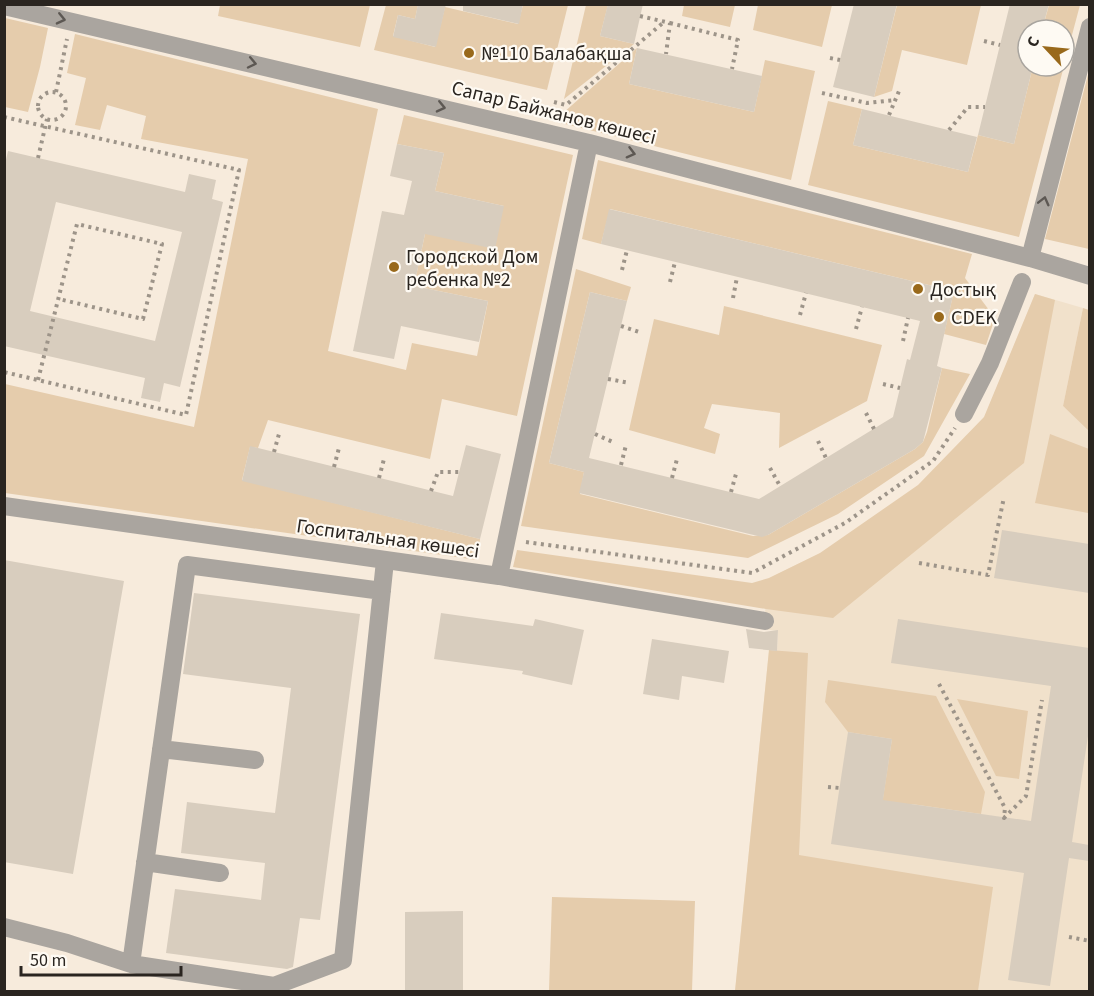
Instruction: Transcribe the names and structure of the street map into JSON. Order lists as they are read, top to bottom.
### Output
{
  "streets": {
    "street": ["Сапар Байжанов көшесі", "Госпитальная көшесі"]
  },
  "one_way": ["Сапар Байжанов көшесі"],
  "places": [
    "№110 Балабақша",
    "Городской Дом ребенка №2",
    "Достық",
    "CDEK"
  ],
  "scale_bar": "50 m",
  "north": "top left"
}
